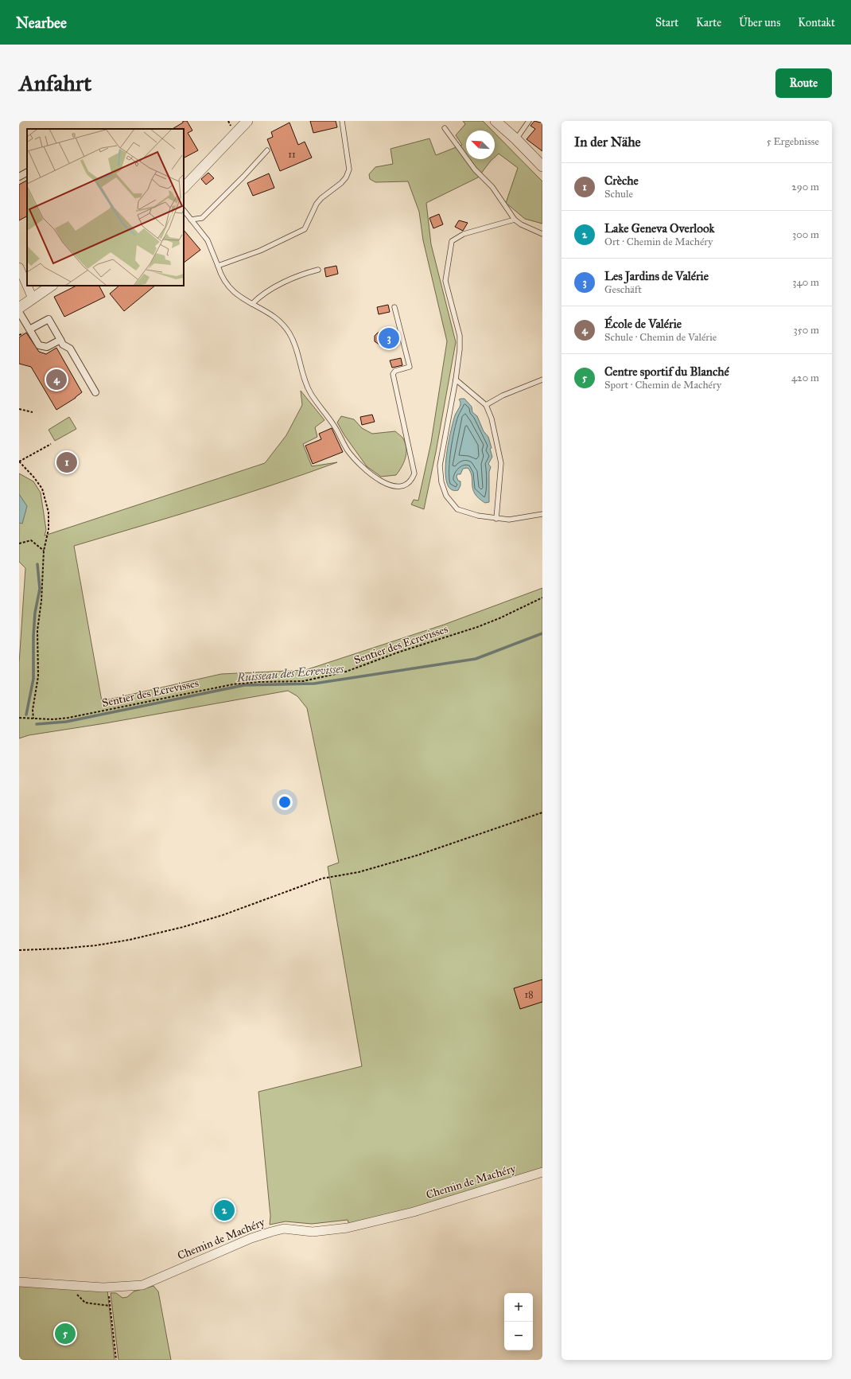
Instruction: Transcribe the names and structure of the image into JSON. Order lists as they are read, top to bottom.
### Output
{
  "streets": {
    "street": ["Chemin de Machéry"],
    "path": ["Sentier des Ecrevisses"]
  },
  "water": ["Ruisseau des Ecrevisses"],
  "house_numbers": ["11", "18"],
  "north": "top left",
  "page": {
    "header": "Nearbee",
    "nav": [
      "Start",
      "Karte",
      "Über uns",
      "Kontakt"
    ],
    "buttons": "Route",
    "title": "Anfahrt",
    "heading": ["In der Nähe", "5 Ergebnisse"],
    "list": [
      {
        "mark": "1",
        "name": "Crèche",
        "note": "Schule",
        "value": "290 m"
      },
      {
        "mark": "2",
        "name": "Lake Geneva Overlook",
        "note": "Ort · Chemin de Machéry",
        "value": "300 m"
      },
      {
        "mark": "3",
        "name": "Les Jardins de Valérie",
        "note": "Geschäft",
        "value": "340 m"
      },
      {
        "mark": "4",
        "name": "École de Valérie",
        "note": "Schule · Chemin de Valérie",
        "value": "350 m"
      },
      {
        "mark": "5",
        "name": "Centre sportif du Blanché",
        "note": "Sport · Chemin de Machéry",
        "value": "420 m"
      }
    ],
    "pins": [
      "3",
      "4",
      "1",
      "2",
      "5"
    ],
    "map_buttons": ["+", "−"]
  }
}
